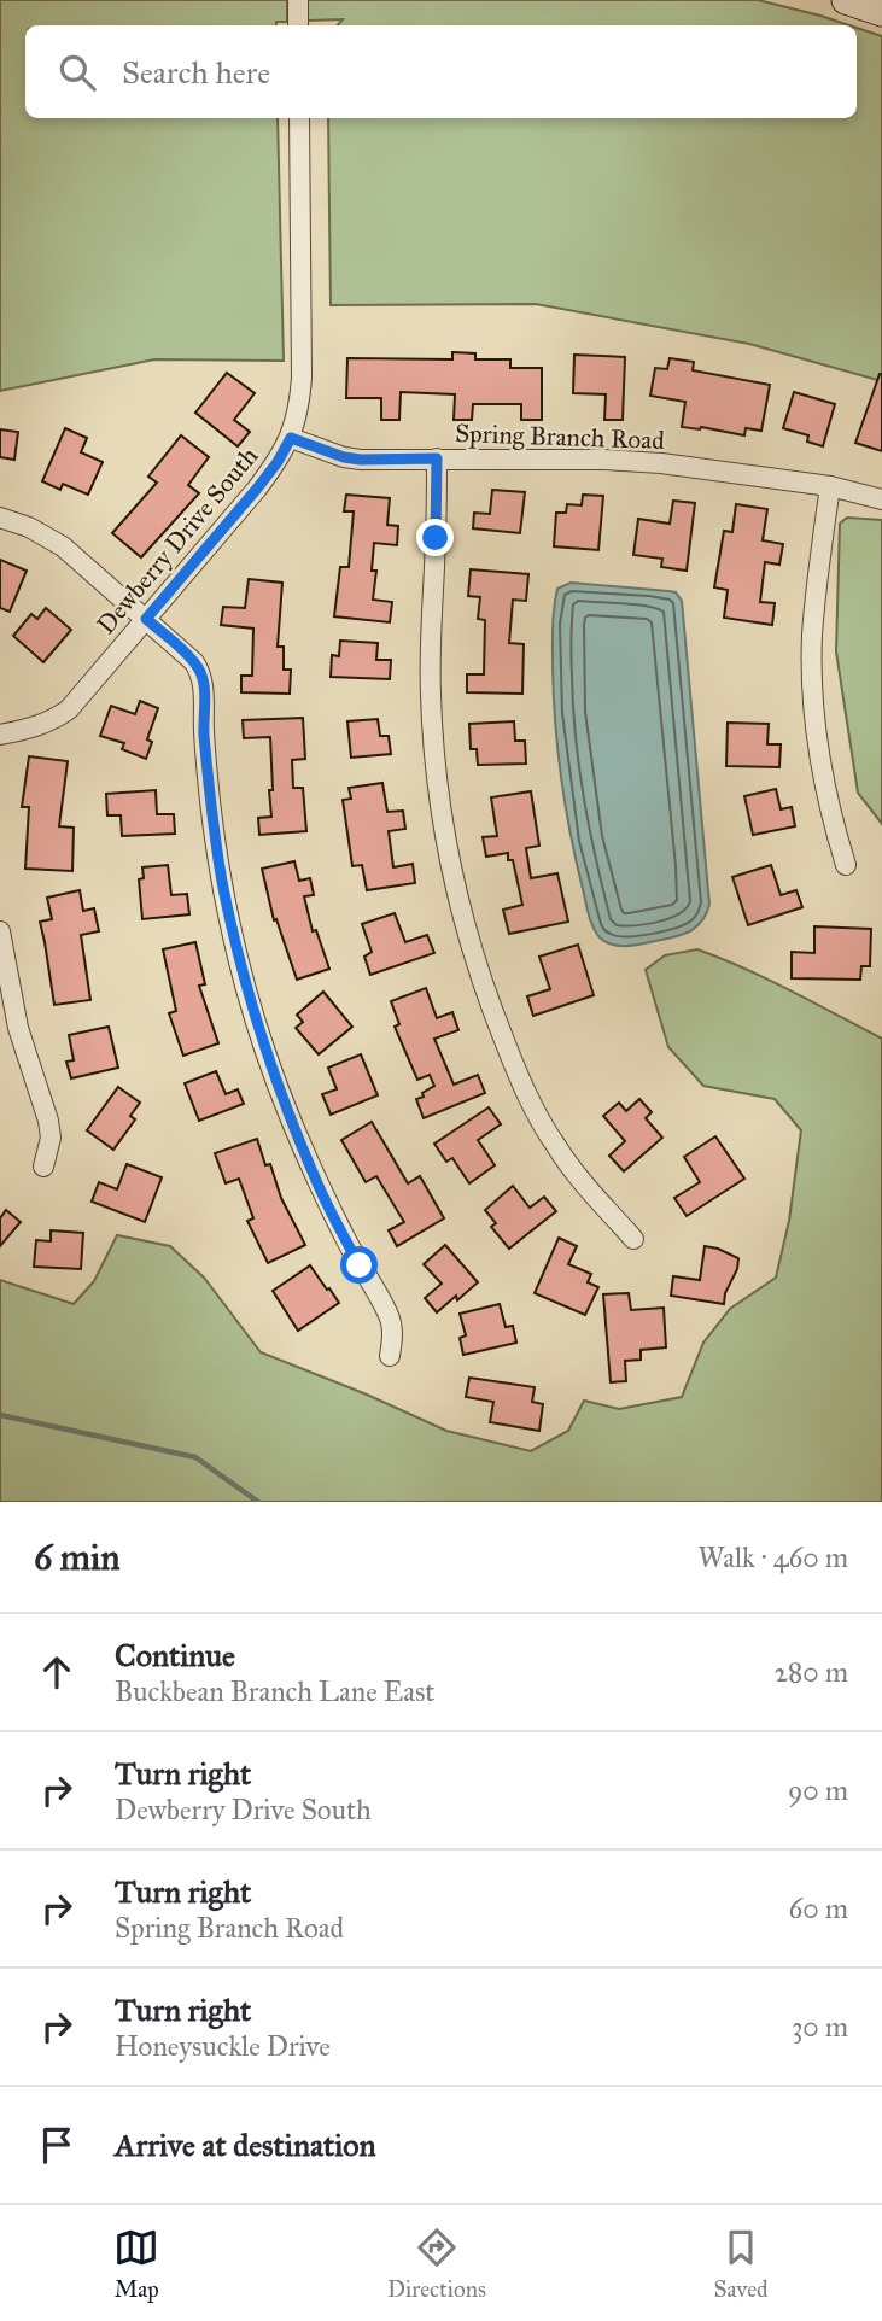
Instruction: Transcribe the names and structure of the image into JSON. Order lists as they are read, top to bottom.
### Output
{
  "streets": {
    "street": ["Spring Branch Road", "Dewberry Drive South"]
  },
  "crossings": [
    ["Spring Branch Road", "Dewberry Drive South"]
  ],
  "page": {
    "search": "Search here",
    "heading": ["6 min", "Walk · 460 m"],
    "list": [
      ["Continue", "Buckbean Branch Lane East", "280 m"],
      ["Turn right", "Dewberry Drive South", "90 m"],
      ["Turn right", "Spring Branch Road", "60 m"],
      ["Turn right", "Honeysuckle Drive", "30 m"],
      "Arrive at destination"
    ],
    "nav": ["Map", "Directions", "Saved"]
  }
}
